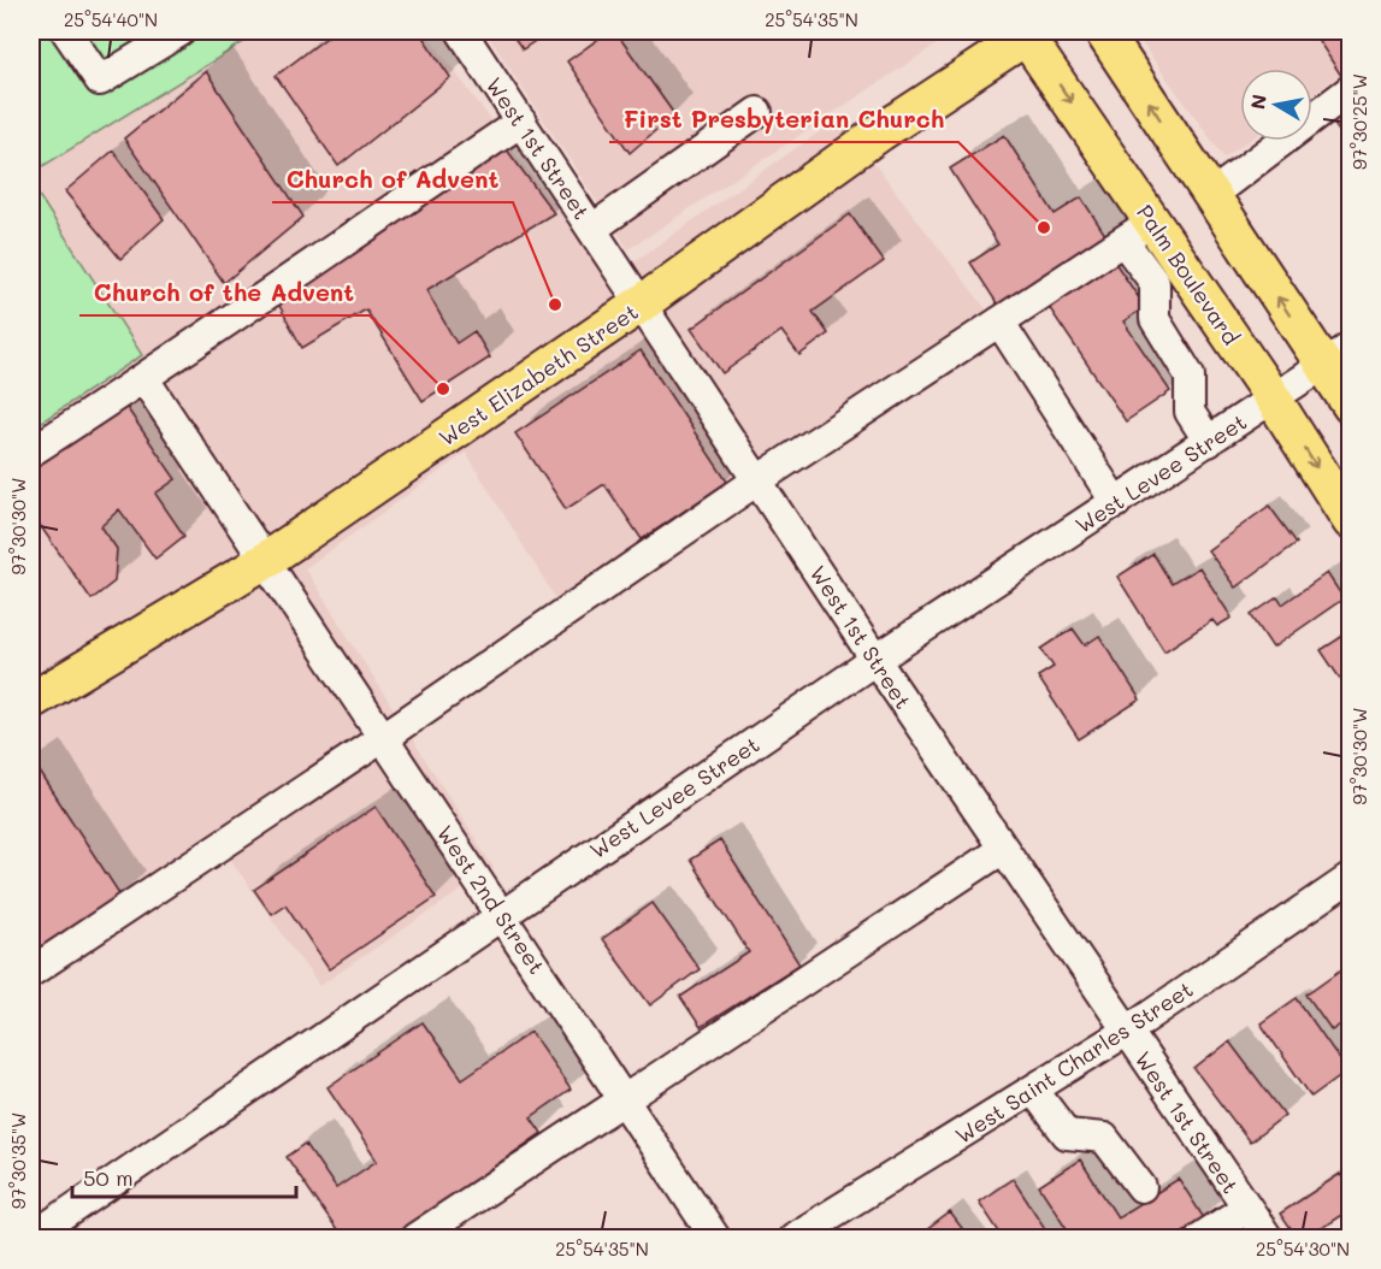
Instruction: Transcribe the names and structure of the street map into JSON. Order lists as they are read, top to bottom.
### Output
{
  "streets": {
    "main road": ["Palm Boulevard", "West Elizabeth Street"],
    "street": [
      "West 1st Street",
      "West Levee Street",
      "West 2nd Street",
      "West Saint Charles Street"
    ]
  },
  "crossings": [
    ["West 1st Street", "West Elizabeth Street"],
    ["West 1st Street", "West Levee Street"],
    ["West 1st Street", "West Saint Charles Street"],
    ["Palm Boulevard", "West Elizabeth Street"],
    ["Palm Boulevard", "West Levee Street"],
    ["West Elizabeth Street", "West 2nd Street"],
    ["West Levee Street", "West 2nd Street"]
  ],
  "places": ["First Presbyterian Church", "Church of Advent", "Church of the Advent"],
  "scale_bar": "50 m",
  "north": "left",
  "coordinates": [
    "25°54'40\"N",
    "25°54'35\"N",
    "97°30'25\"W",
    "97°30'30\"W",
    "97°30'35\"W",
    "25°54'30\"N"
  ]
}
